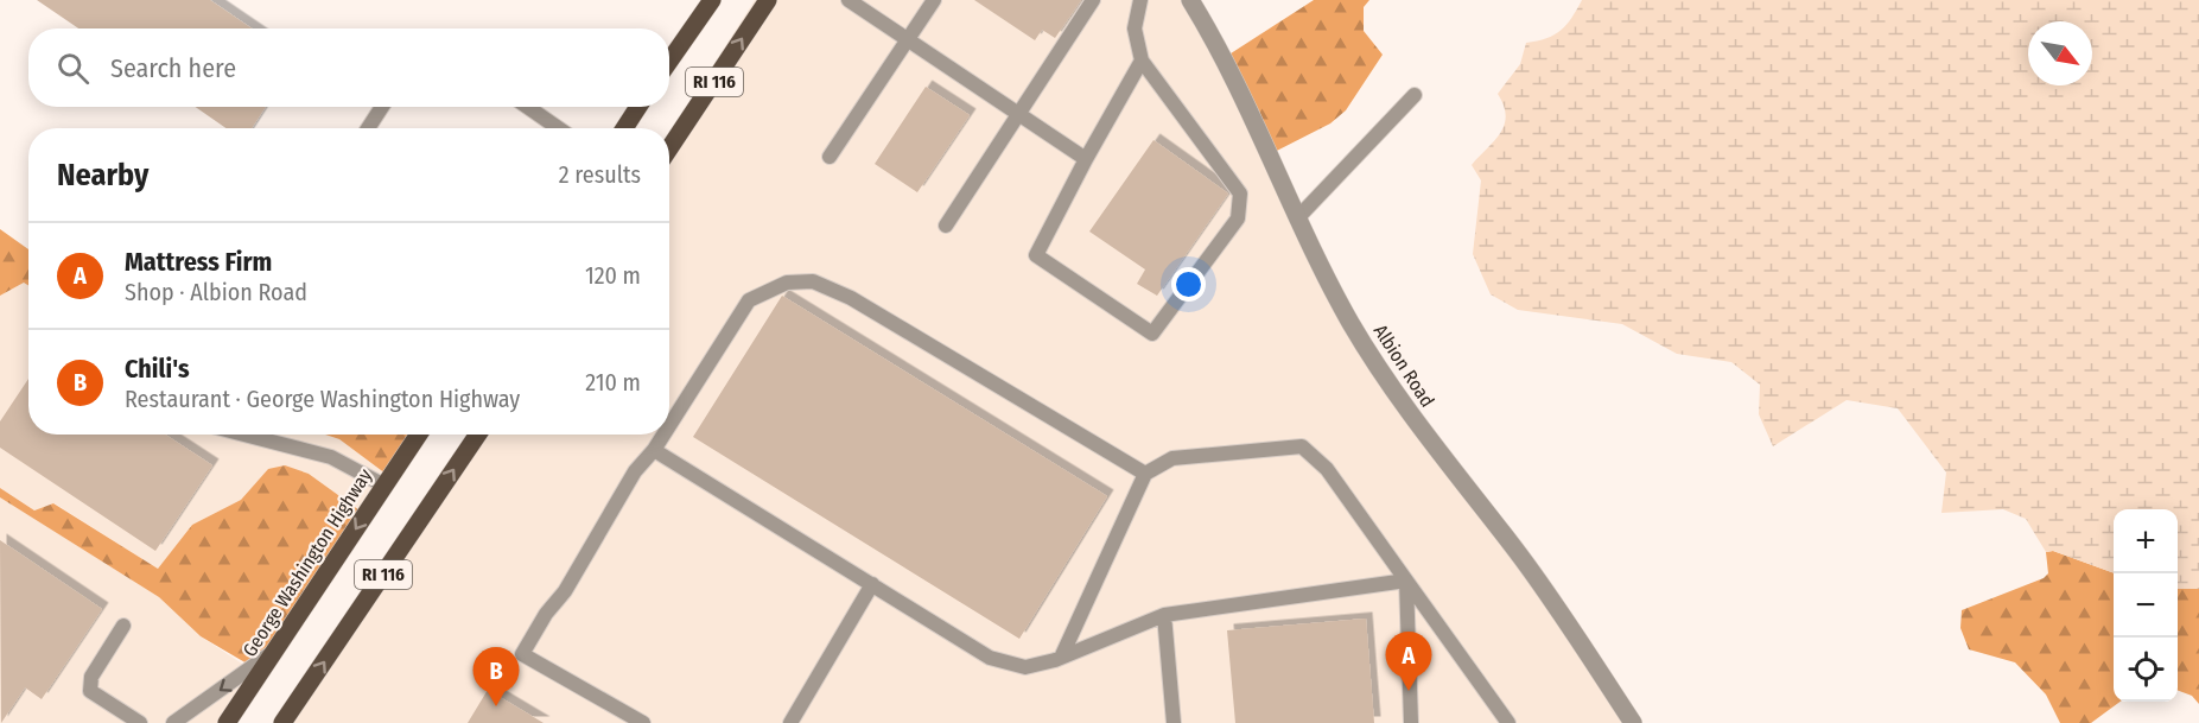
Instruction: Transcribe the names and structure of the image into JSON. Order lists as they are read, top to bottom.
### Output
{
  "streets": {
    "main road": ["RI 116", "George Washington Highway"],
    "street": ["Albion Road"]
  },
  "north": "bottom right",
  "page": {
    "search": "Search here",
    "heading": ["Nearby", "2 results"],
    "list": [
      {
        "mark": "A",
        "name": "Mattress Firm",
        "note": "Shop · Albion Road",
        "value": "120 m"
      },
      {
        "mark": "B",
        "name": "Chili's",
        "note": "Restaurant · George Washington Highway",
        "value": "210 m"
      }
    ],
    "map_buttons": ["+", "−"],
    "pins": ["A", "B"]
  }
}
